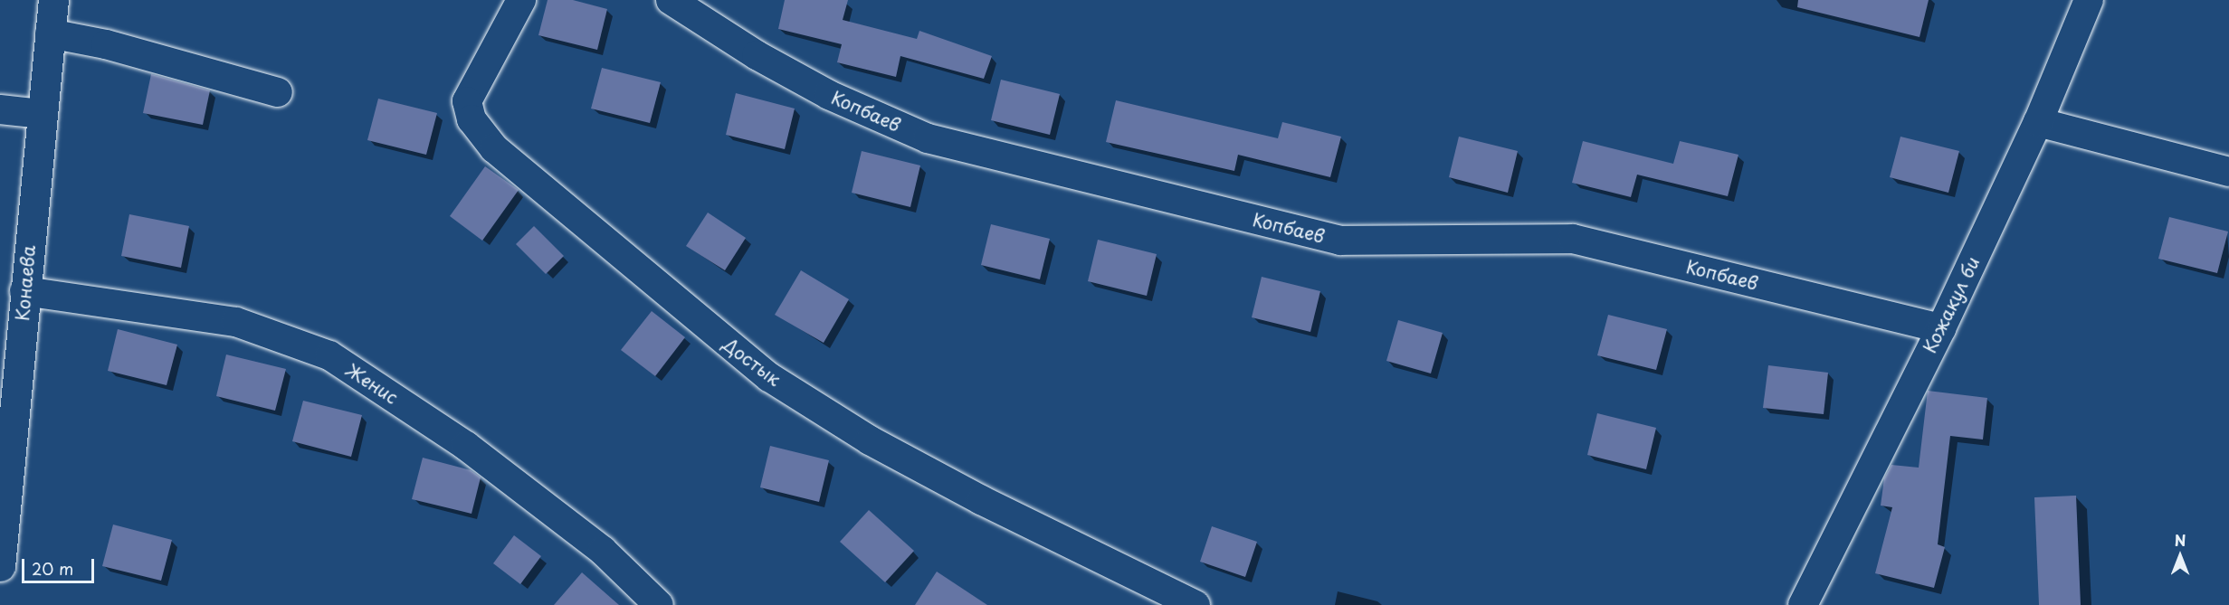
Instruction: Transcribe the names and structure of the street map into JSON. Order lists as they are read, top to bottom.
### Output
{
  "streets": {
    "main road": ["Конаева"],
    "street": [
      "Копбаев",
      "Кожакул би",
      "Достык",
      "Женис"
    ]
  },
  "crossings": [
    ["Копбаев", "Кожакул би"],
    ["Конаева", "Женис"]
  ],
  "scale_bar": "20 m",
  "north": "top"
}
